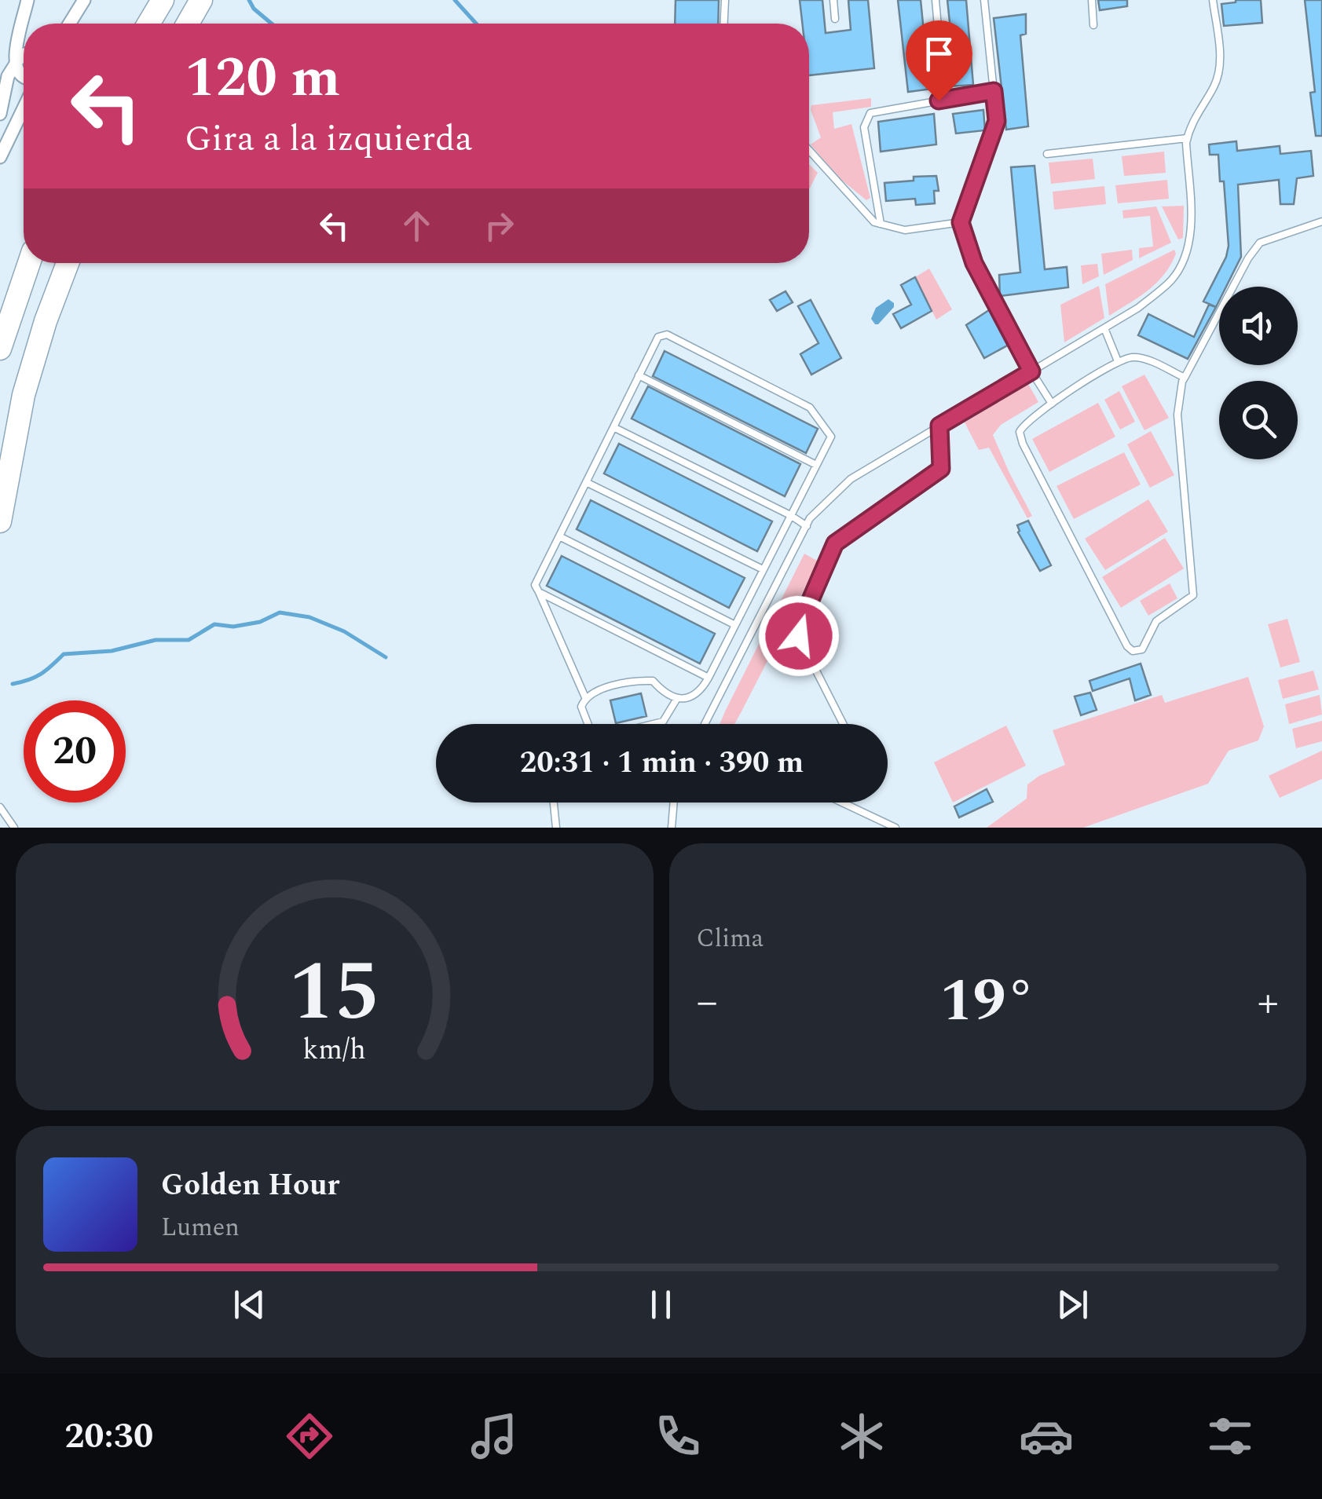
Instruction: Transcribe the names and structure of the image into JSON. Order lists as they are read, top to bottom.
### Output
{
  "page": {
    "turn": ["120 m", "Gira a la izquierda"],
    "limit": "20",
    "trip": "20:31 · 1 min · 390 m",
    "tile": "Clima",
    "heat": ["−", "19°", "+"],
    "song": ["Golden Hour", "Lumen"],
    "tabs": "20:30",
    "gauge": ["15", "km/h"]
  }
}
